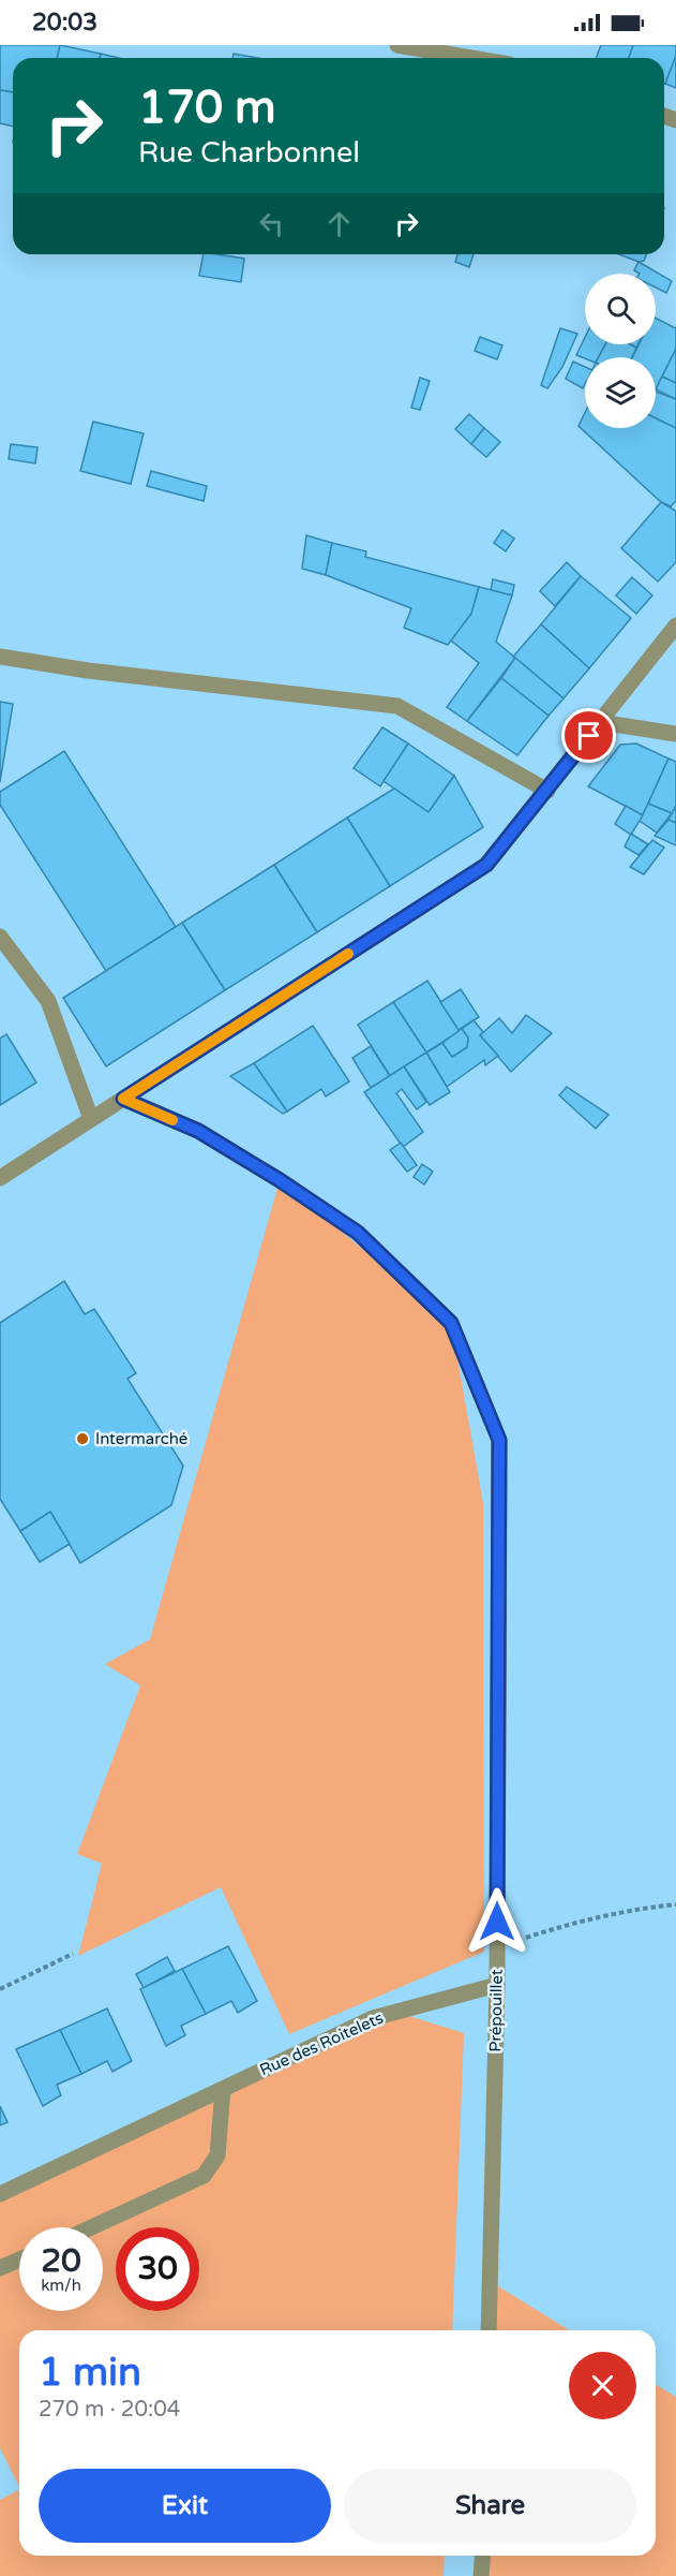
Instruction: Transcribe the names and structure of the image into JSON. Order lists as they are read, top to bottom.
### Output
{
  "streets": {
    "street": ["Prépouillet", "Rue des Roitelets"]
  },
  "crossings": [
    ["Prépouillet", "Rue des Roitelets"]
  ],
  "places": ["Intermarché"],
  "page": {
    "status": "20:03",
    "turn": ["170 m", "Rue Charbonnel"],
    "speed": "20 km/h",
    "limit": "30",
    "heading": ["1 min", "270 m · 20:04"],
    "buttons": ["Exit", "Share"]
  }
}
